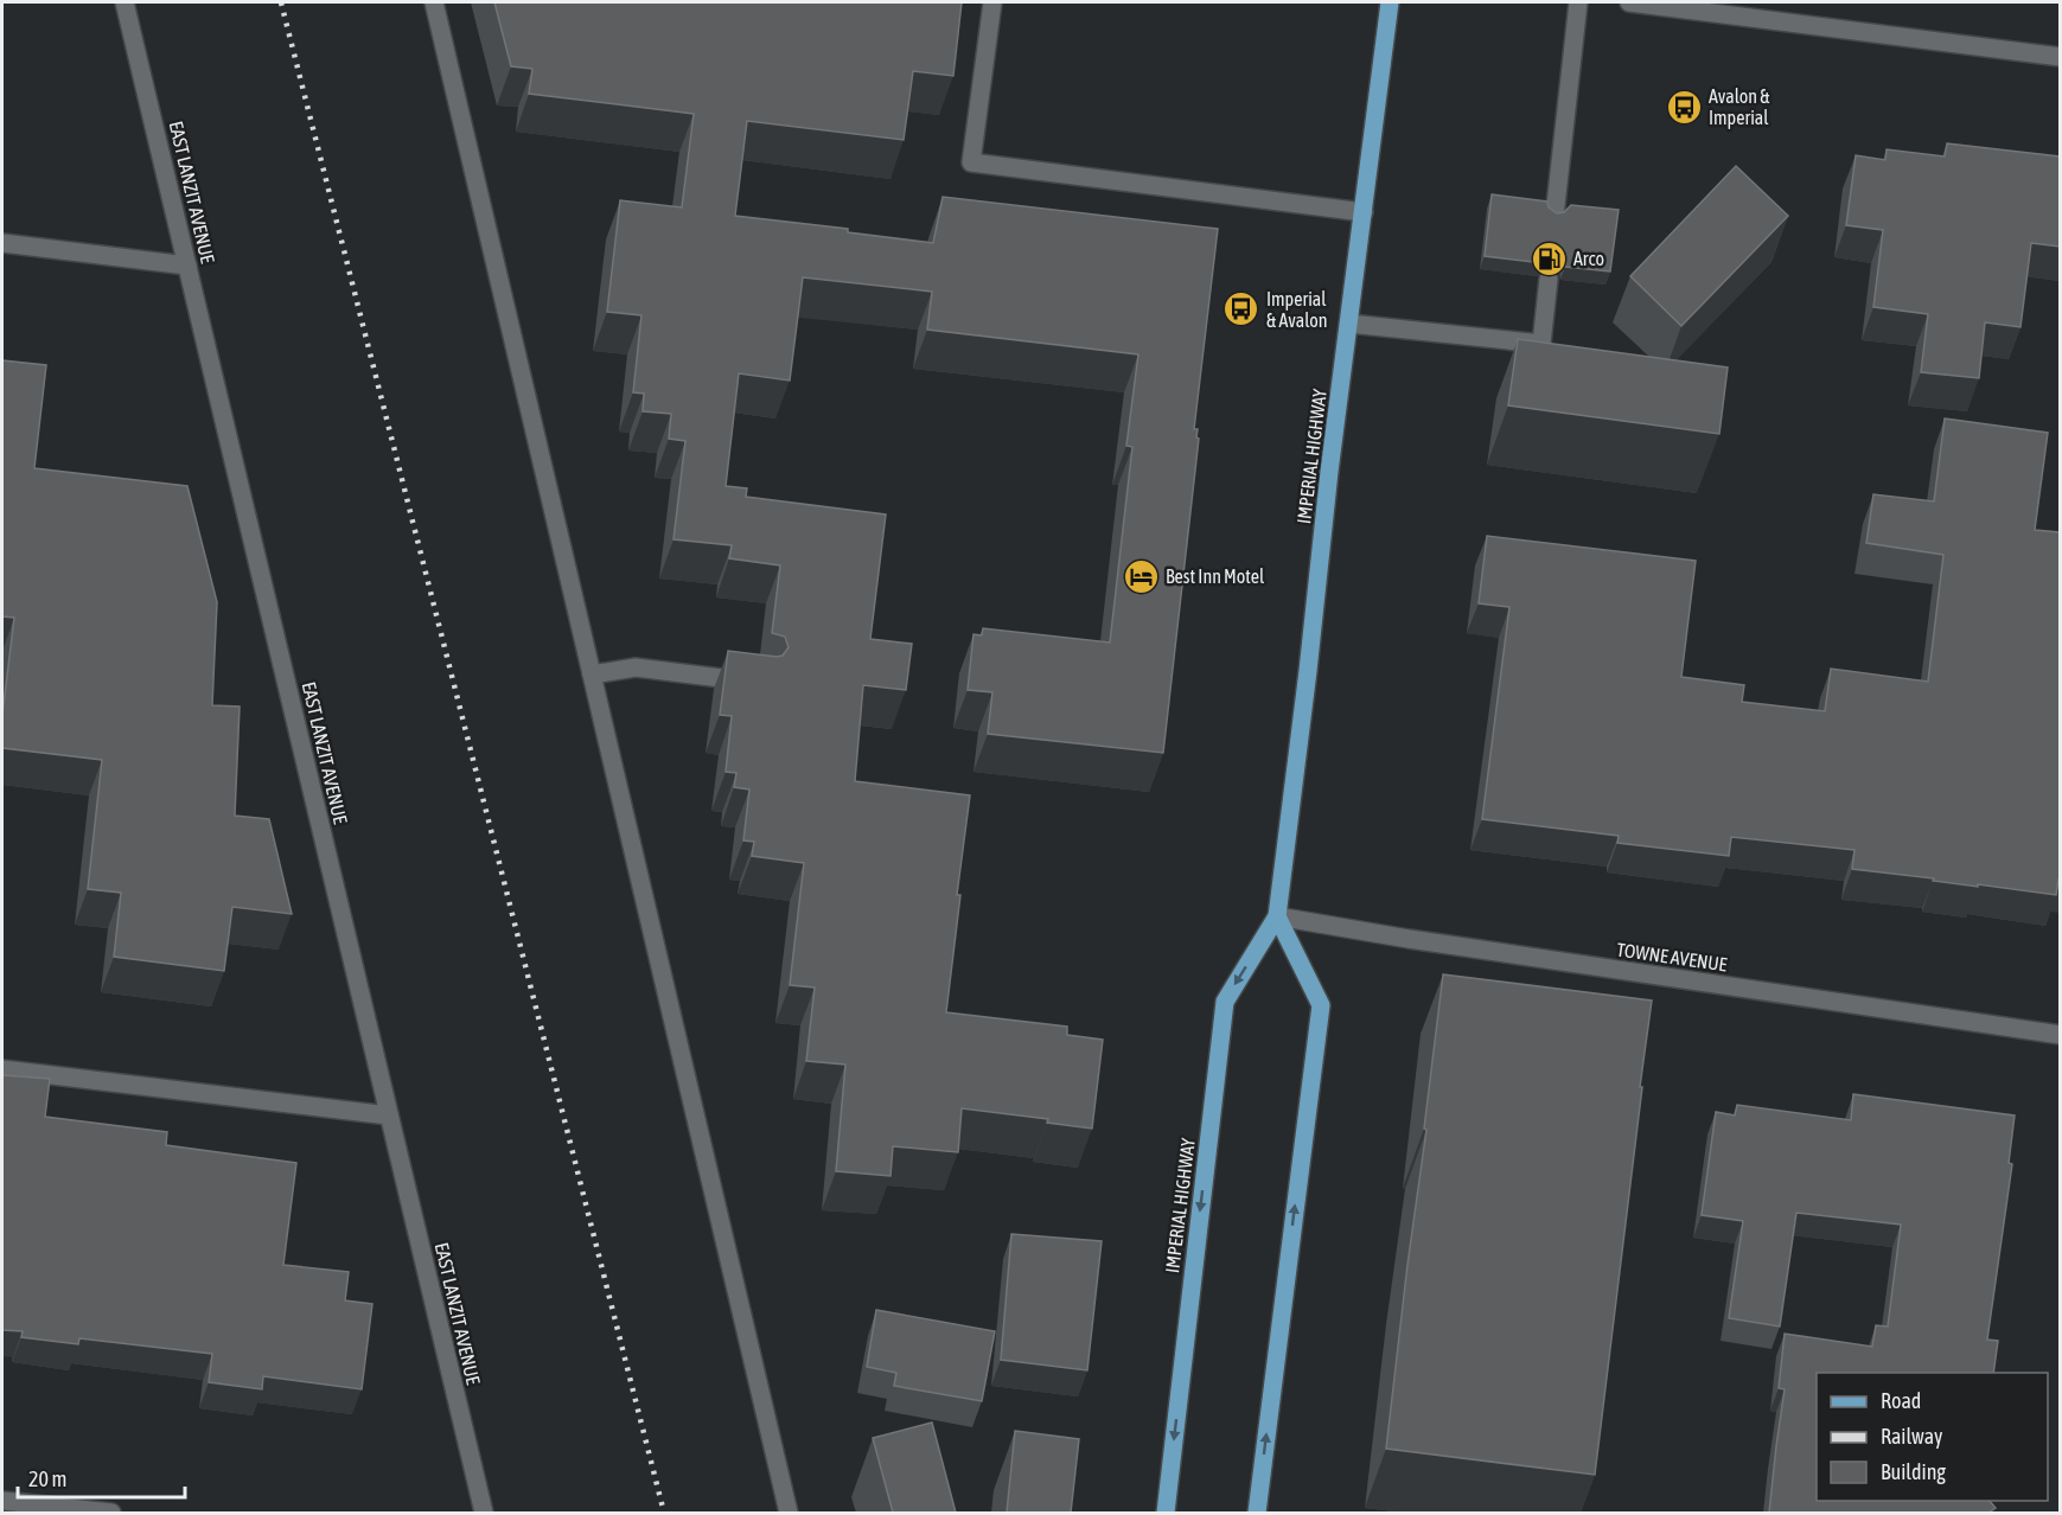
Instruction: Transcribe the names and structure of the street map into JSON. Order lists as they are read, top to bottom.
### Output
{
  "streets": {
    "main road": ["IMPERIAL HIGHWAY"],
    "street": ["EAST LANZIT AVENUE", "TOWNE AVENUE"]
  },
  "crossings": [
    ["IMPERIAL HIGHWAY", "TOWNE AVENUE"]
  ],
  "places": {
    "bus stop": ["Avalon & Imperial", "Imperial & Avalon"],
    "fuel station": ["Arco"],
    "hotel": ["Best Inn Motel"]
  },
  "legend": ["Road", "Railway", "Building"],
  "scale_bar": "20 m"
}
